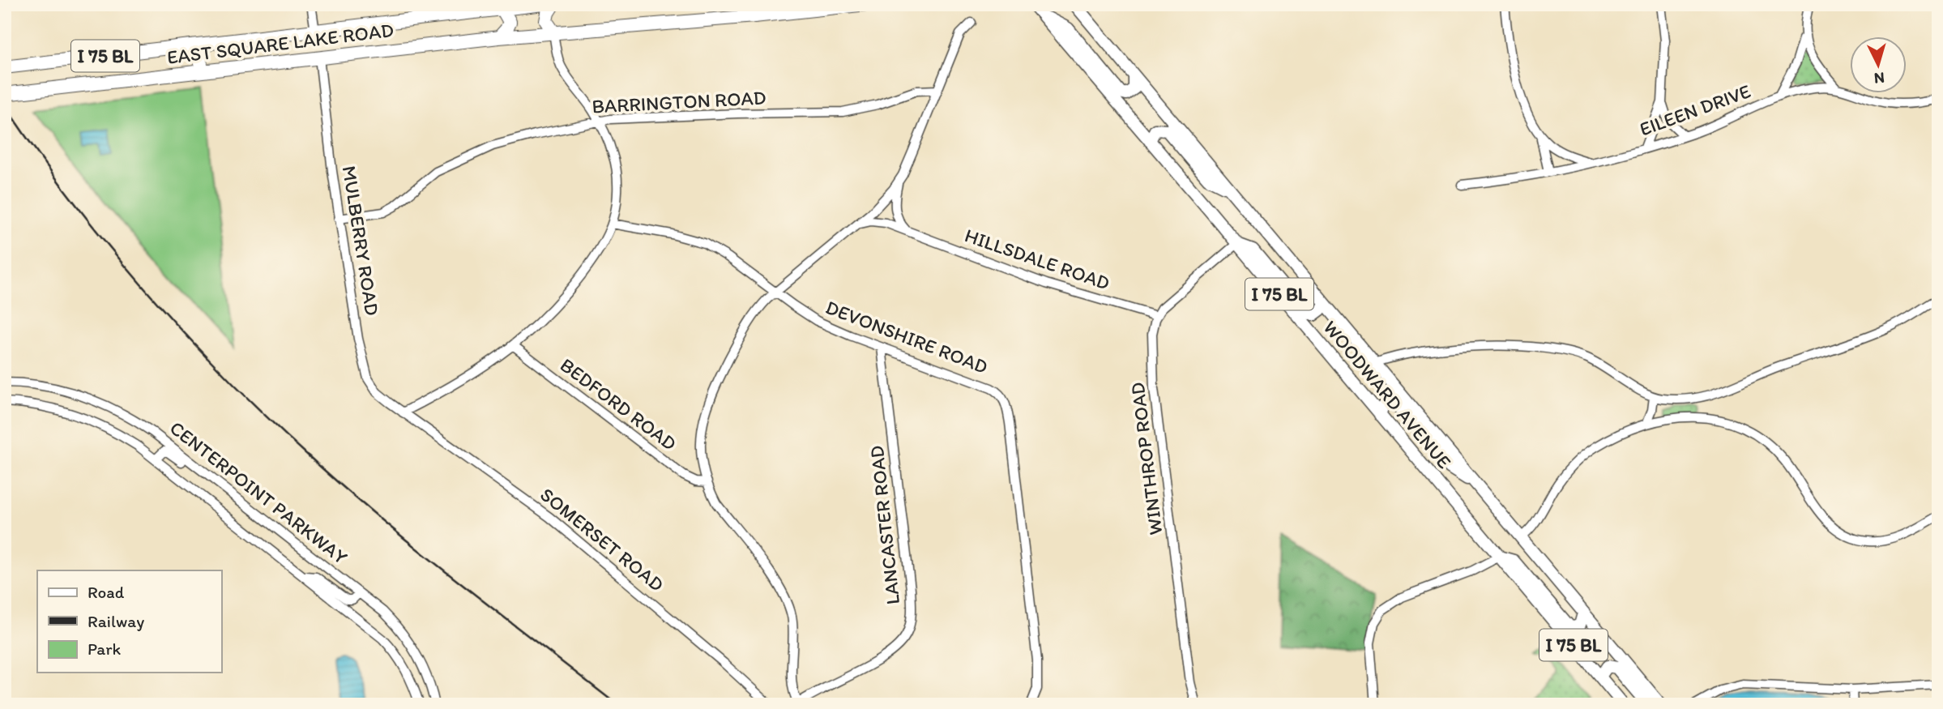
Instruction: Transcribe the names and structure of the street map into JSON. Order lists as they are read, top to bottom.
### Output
{
  "streets": {
    "highway": ["EAST SQUARE LAKE ROAD", "I 75 BL"],
    "main road": ["WOODWARD AVENUE"],
    "street": [
      "BARRINGTON ROAD",
      "EILEEN DRIVE",
      "MULBERRY ROAD",
      "HILLSDALE ROAD",
      "DEVONSHIRE ROAD",
      "BEDFORD ROAD",
      "WINTHROP ROAD",
      "CENTERPOINT PARKWAY",
      "LANCASTER ROAD",
      "SOMERSET ROAD"
    ]
  },
  "crossings": [
    ["EAST SQUARE LAKE ROAD", "MULBERRY ROAD"],
    ["BARRINGTON ROAD", "MULBERRY ROAD"],
    ["MULBERRY ROAD", "SOMERSET ROAD"],
    ["HILLSDALE ROAD", "WINTHROP ROAD"],
    ["DEVONSHIRE ROAD", "LANCASTER ROAD"]
  ],
  "legend": ["Road", "Railway", "Park"],
  "north": "bottom"
}
